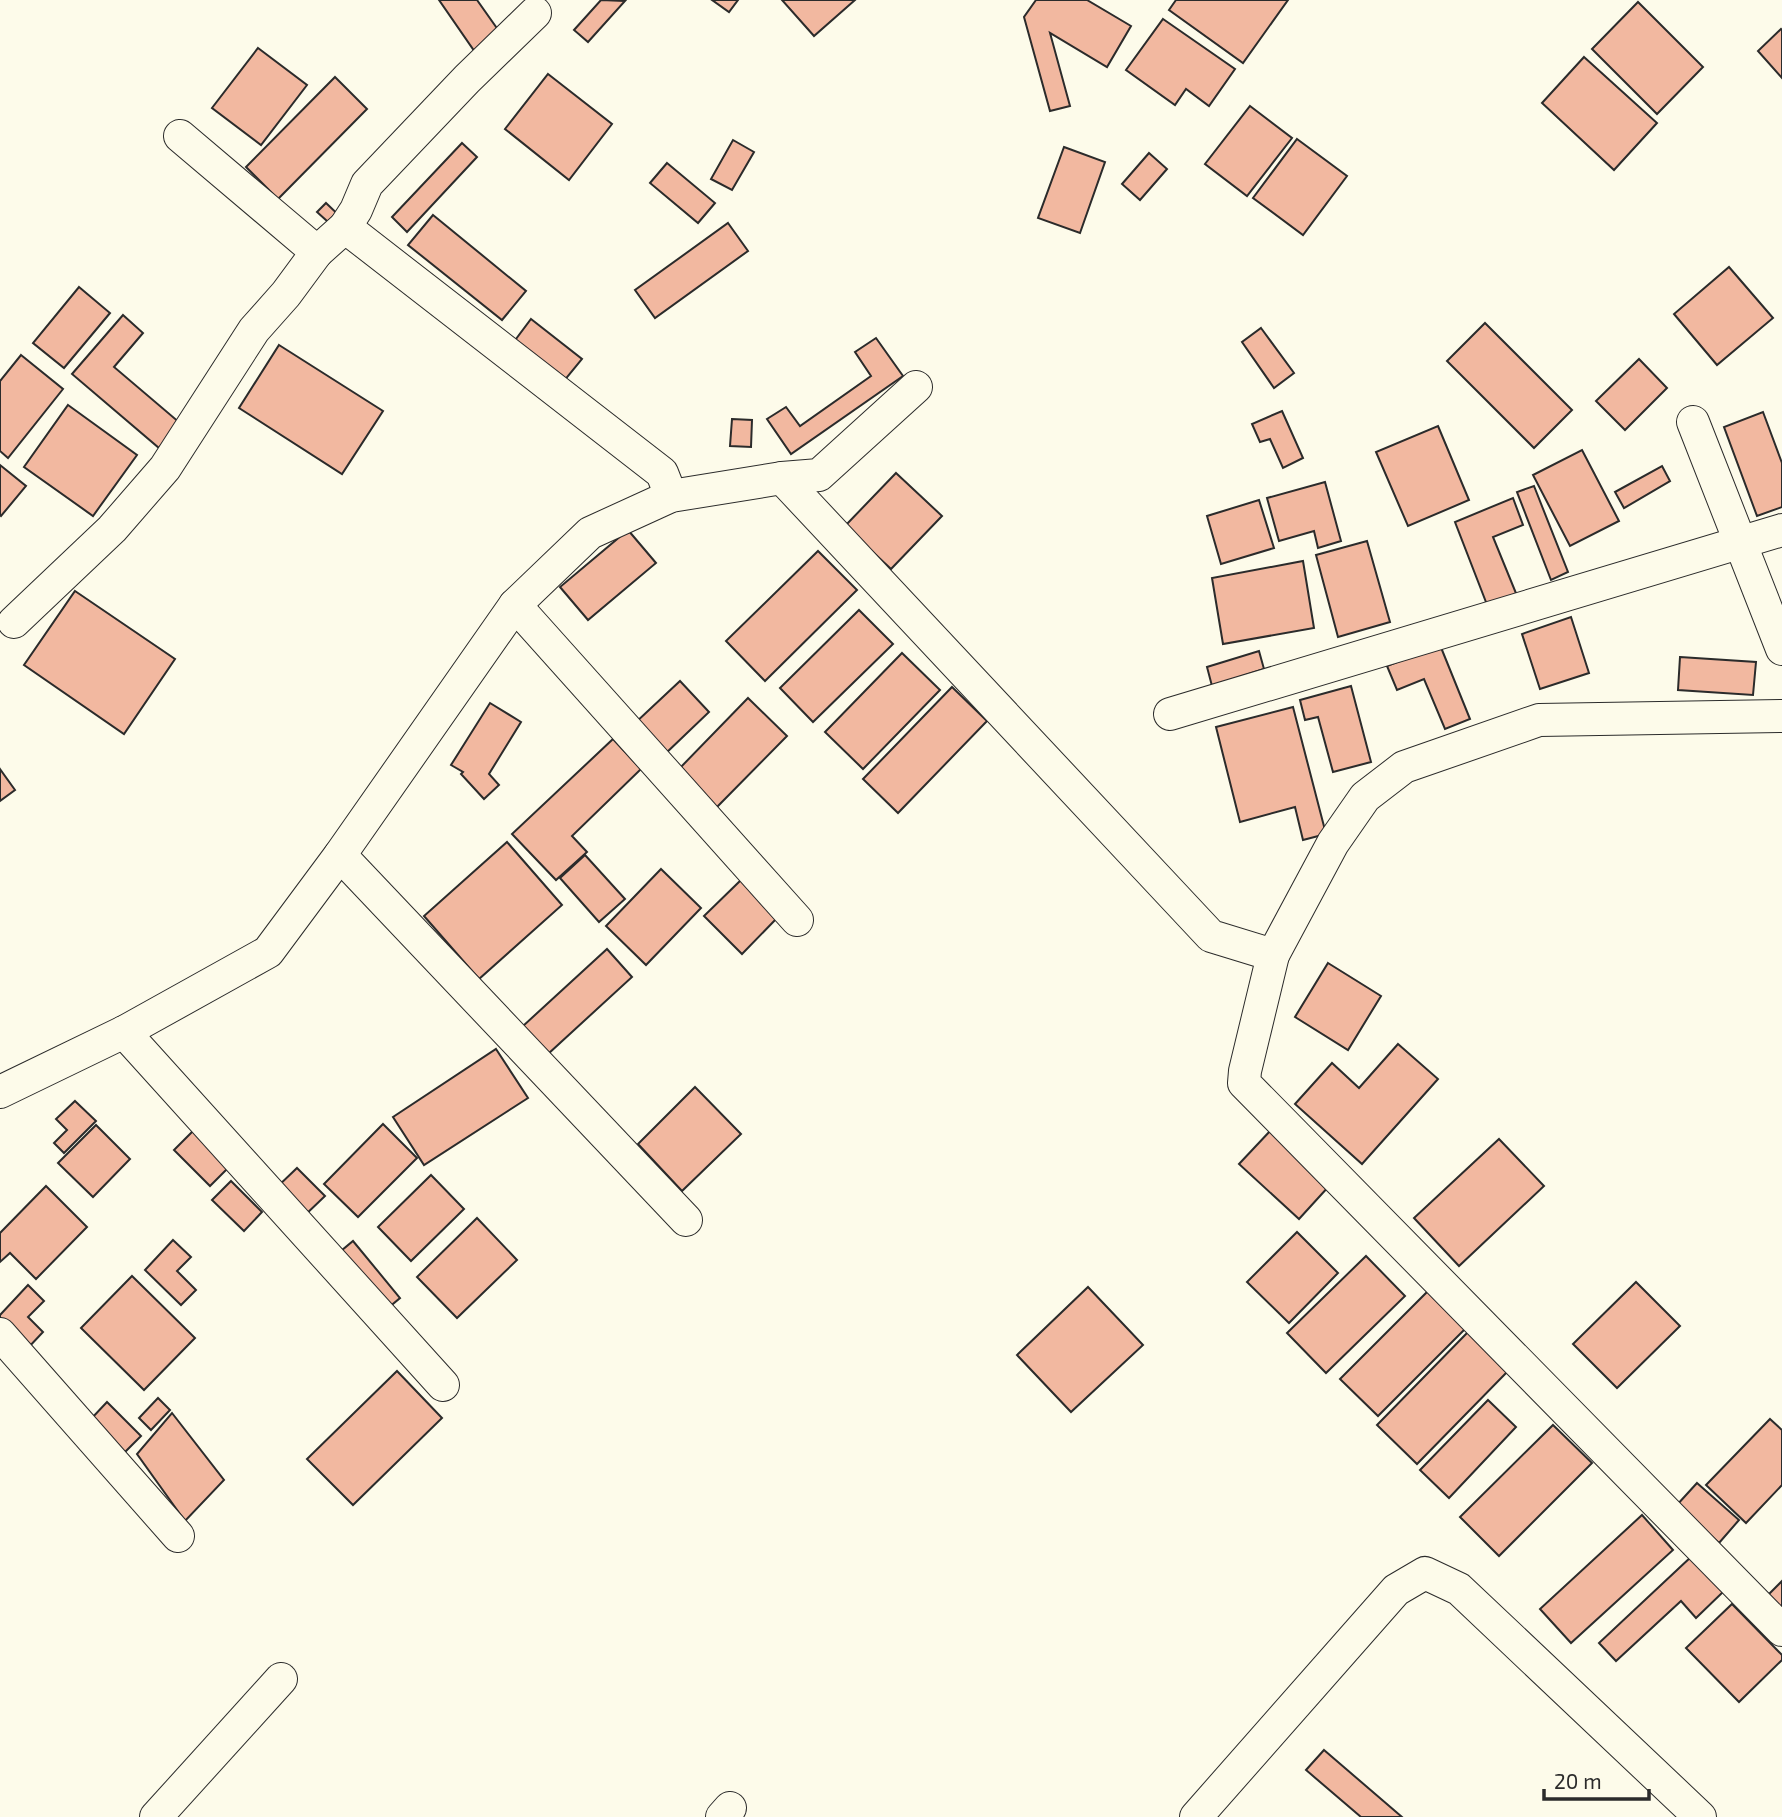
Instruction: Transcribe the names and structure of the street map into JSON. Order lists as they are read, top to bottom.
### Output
{
  "scale_bar": "20 m"
}
